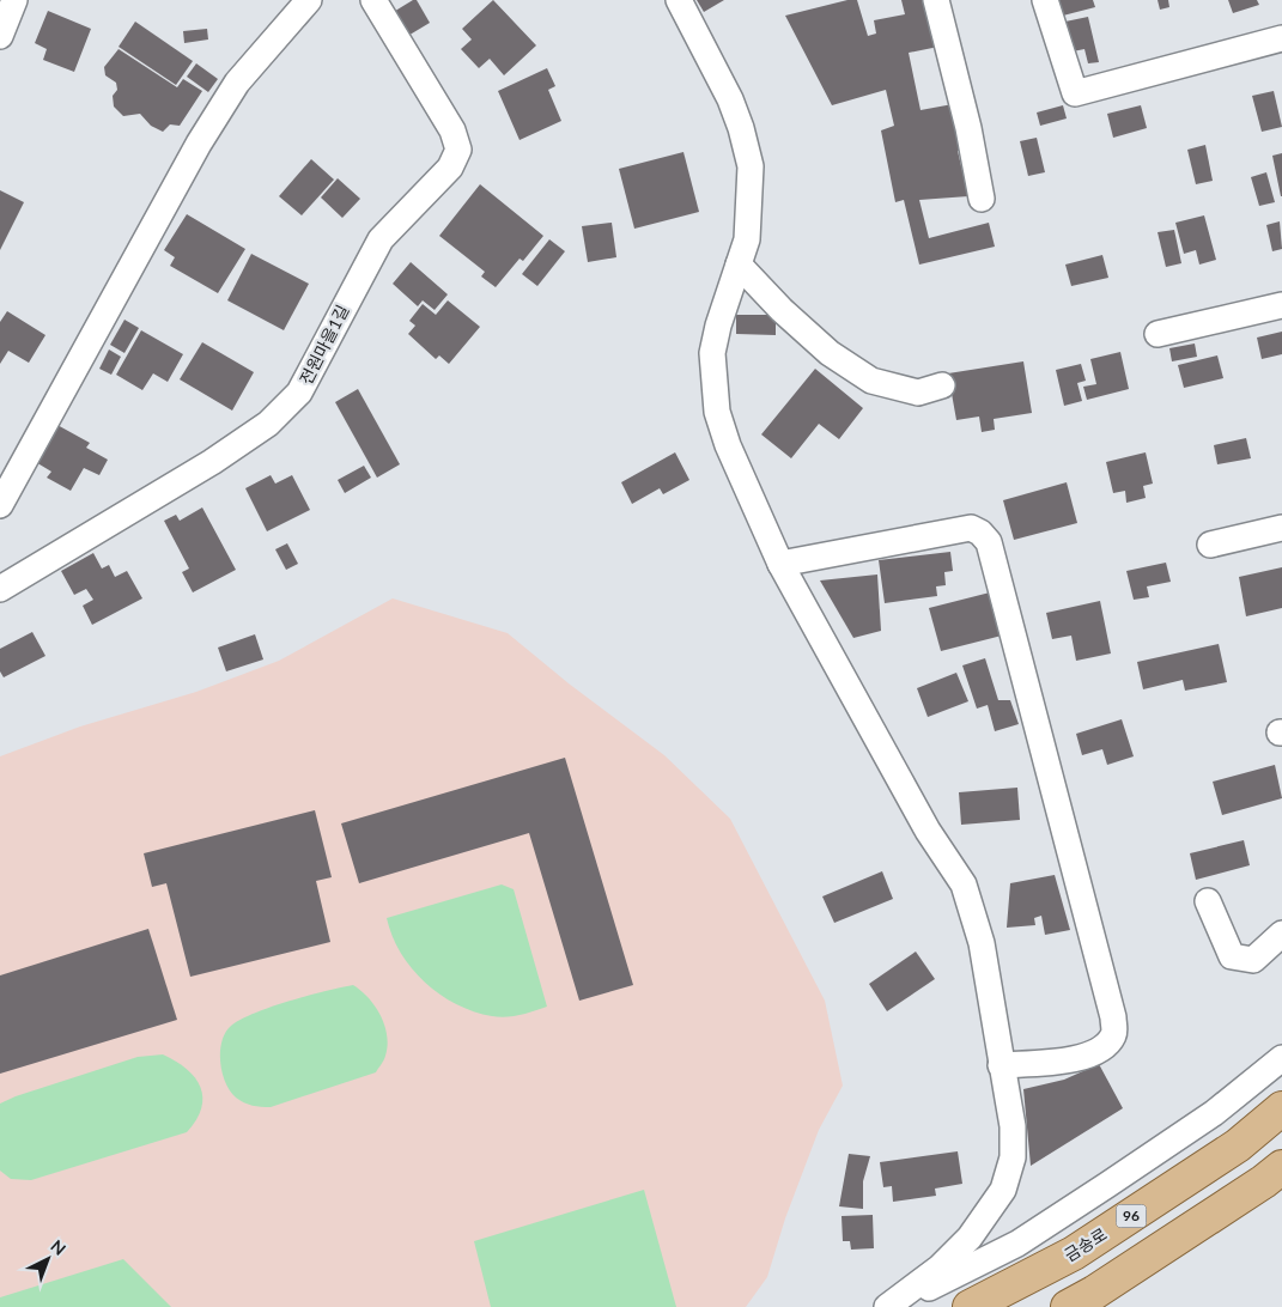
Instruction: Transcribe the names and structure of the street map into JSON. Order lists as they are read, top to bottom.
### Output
{
  "streets": {
    "main road": ["96", "금송로"],
    "street": ["전원마을1길"]
  },
  "north": "top right"
}
